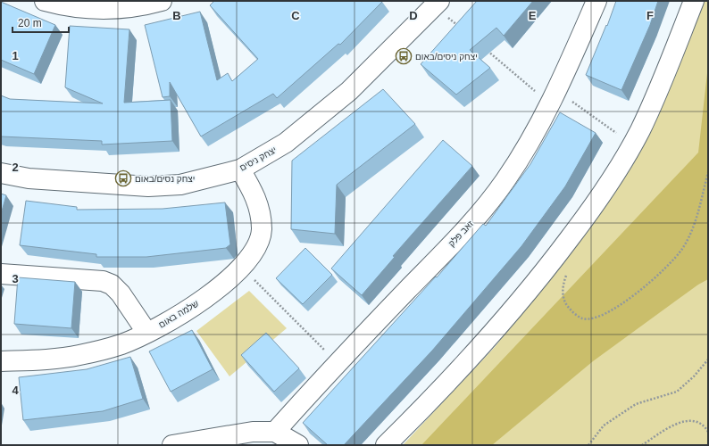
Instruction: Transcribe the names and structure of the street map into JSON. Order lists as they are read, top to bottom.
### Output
{
  "streets": {
    "street": ["יצחק ניסים", "זאב פלק", "שלמה באום"]
  },
  "crossings": [
    ["יצחק ניסים", "שלמה באום"]
  ],
  "places": {
    "bus stop": ["יצחק ניסים/באום", "יצחק נסים/באום"]
  },
  "scale_bar": "20 m",
  "grid": {
    "columns": [
      "B",
      "C",
      "D",
      "E",
      "F"
    ],
    "rows": [
      "1",
      "2",
      "3",
      "4"
    ]
  }
}
